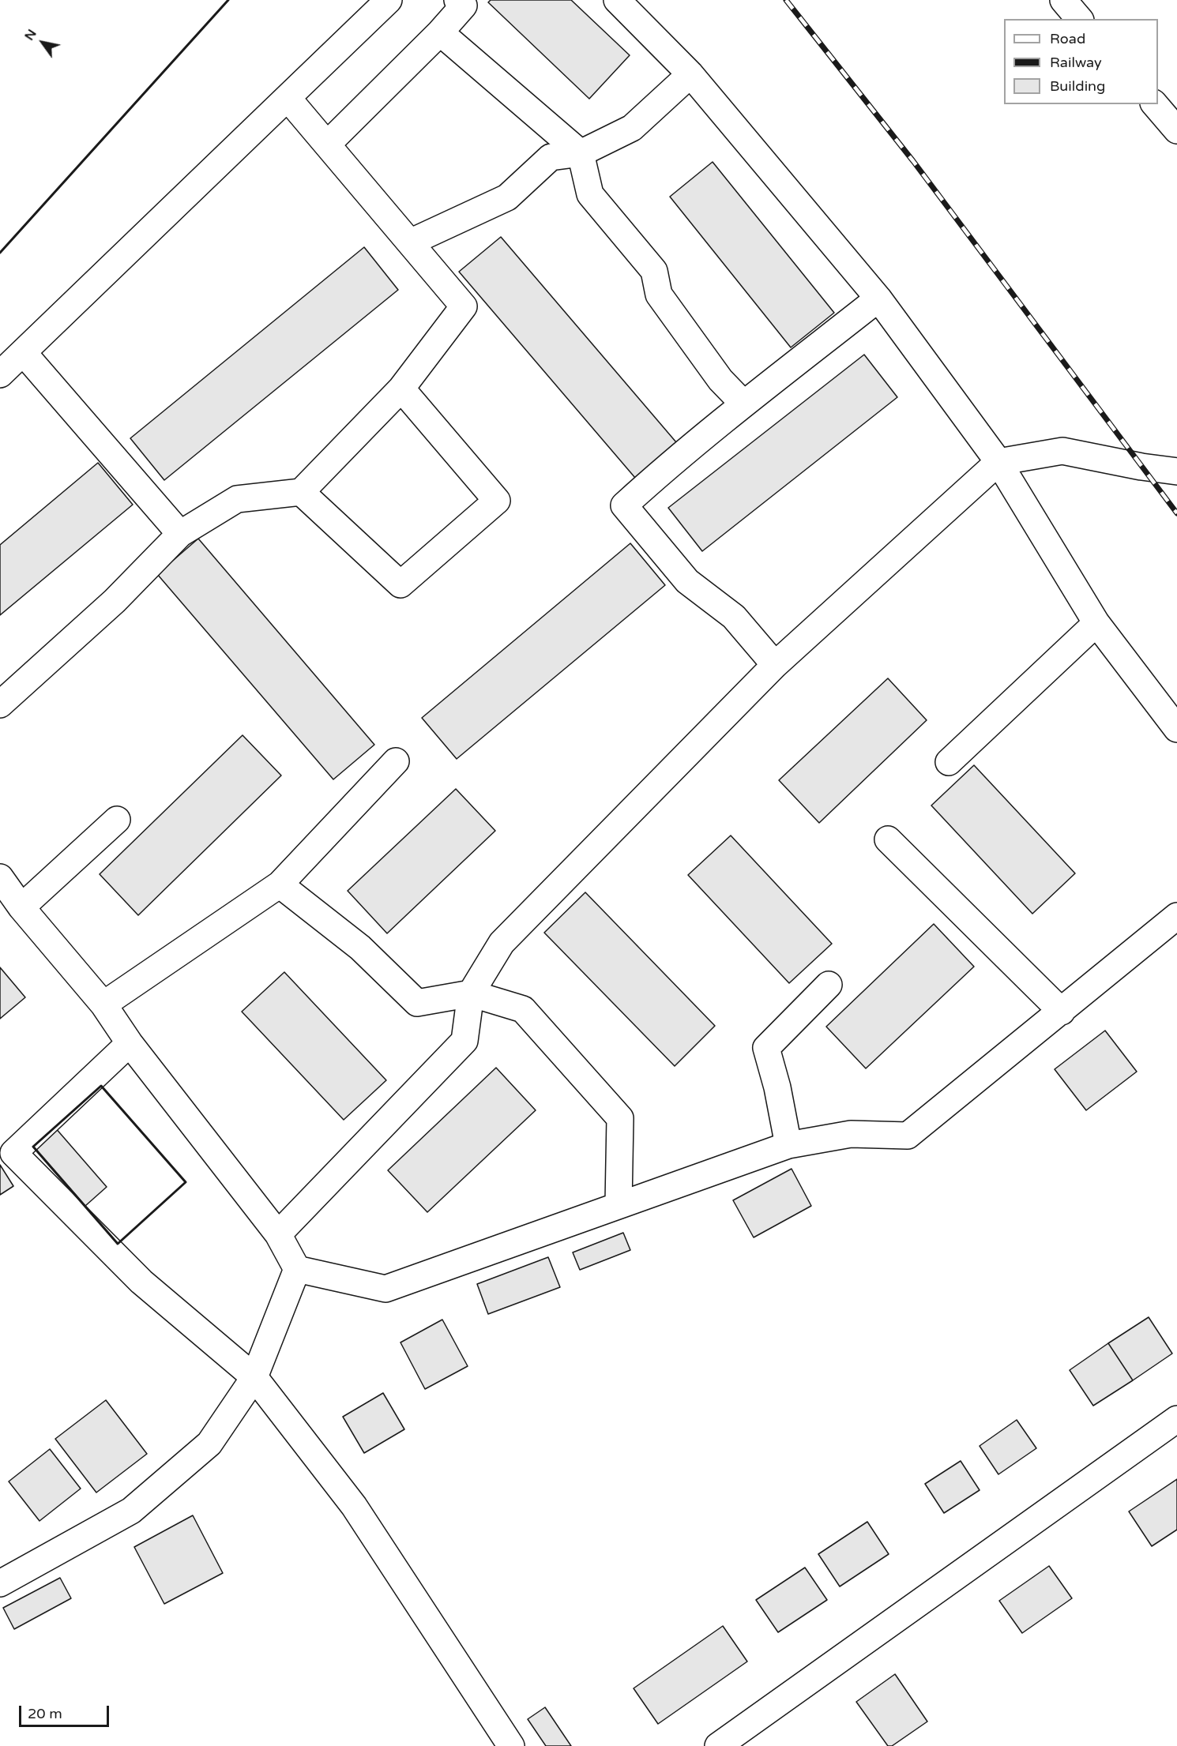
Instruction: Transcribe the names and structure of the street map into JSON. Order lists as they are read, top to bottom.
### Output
{
  "legend": ["Road", "Railway", "Building"],
  "scale_bar": "20 m",
  "north": "top left"
}
